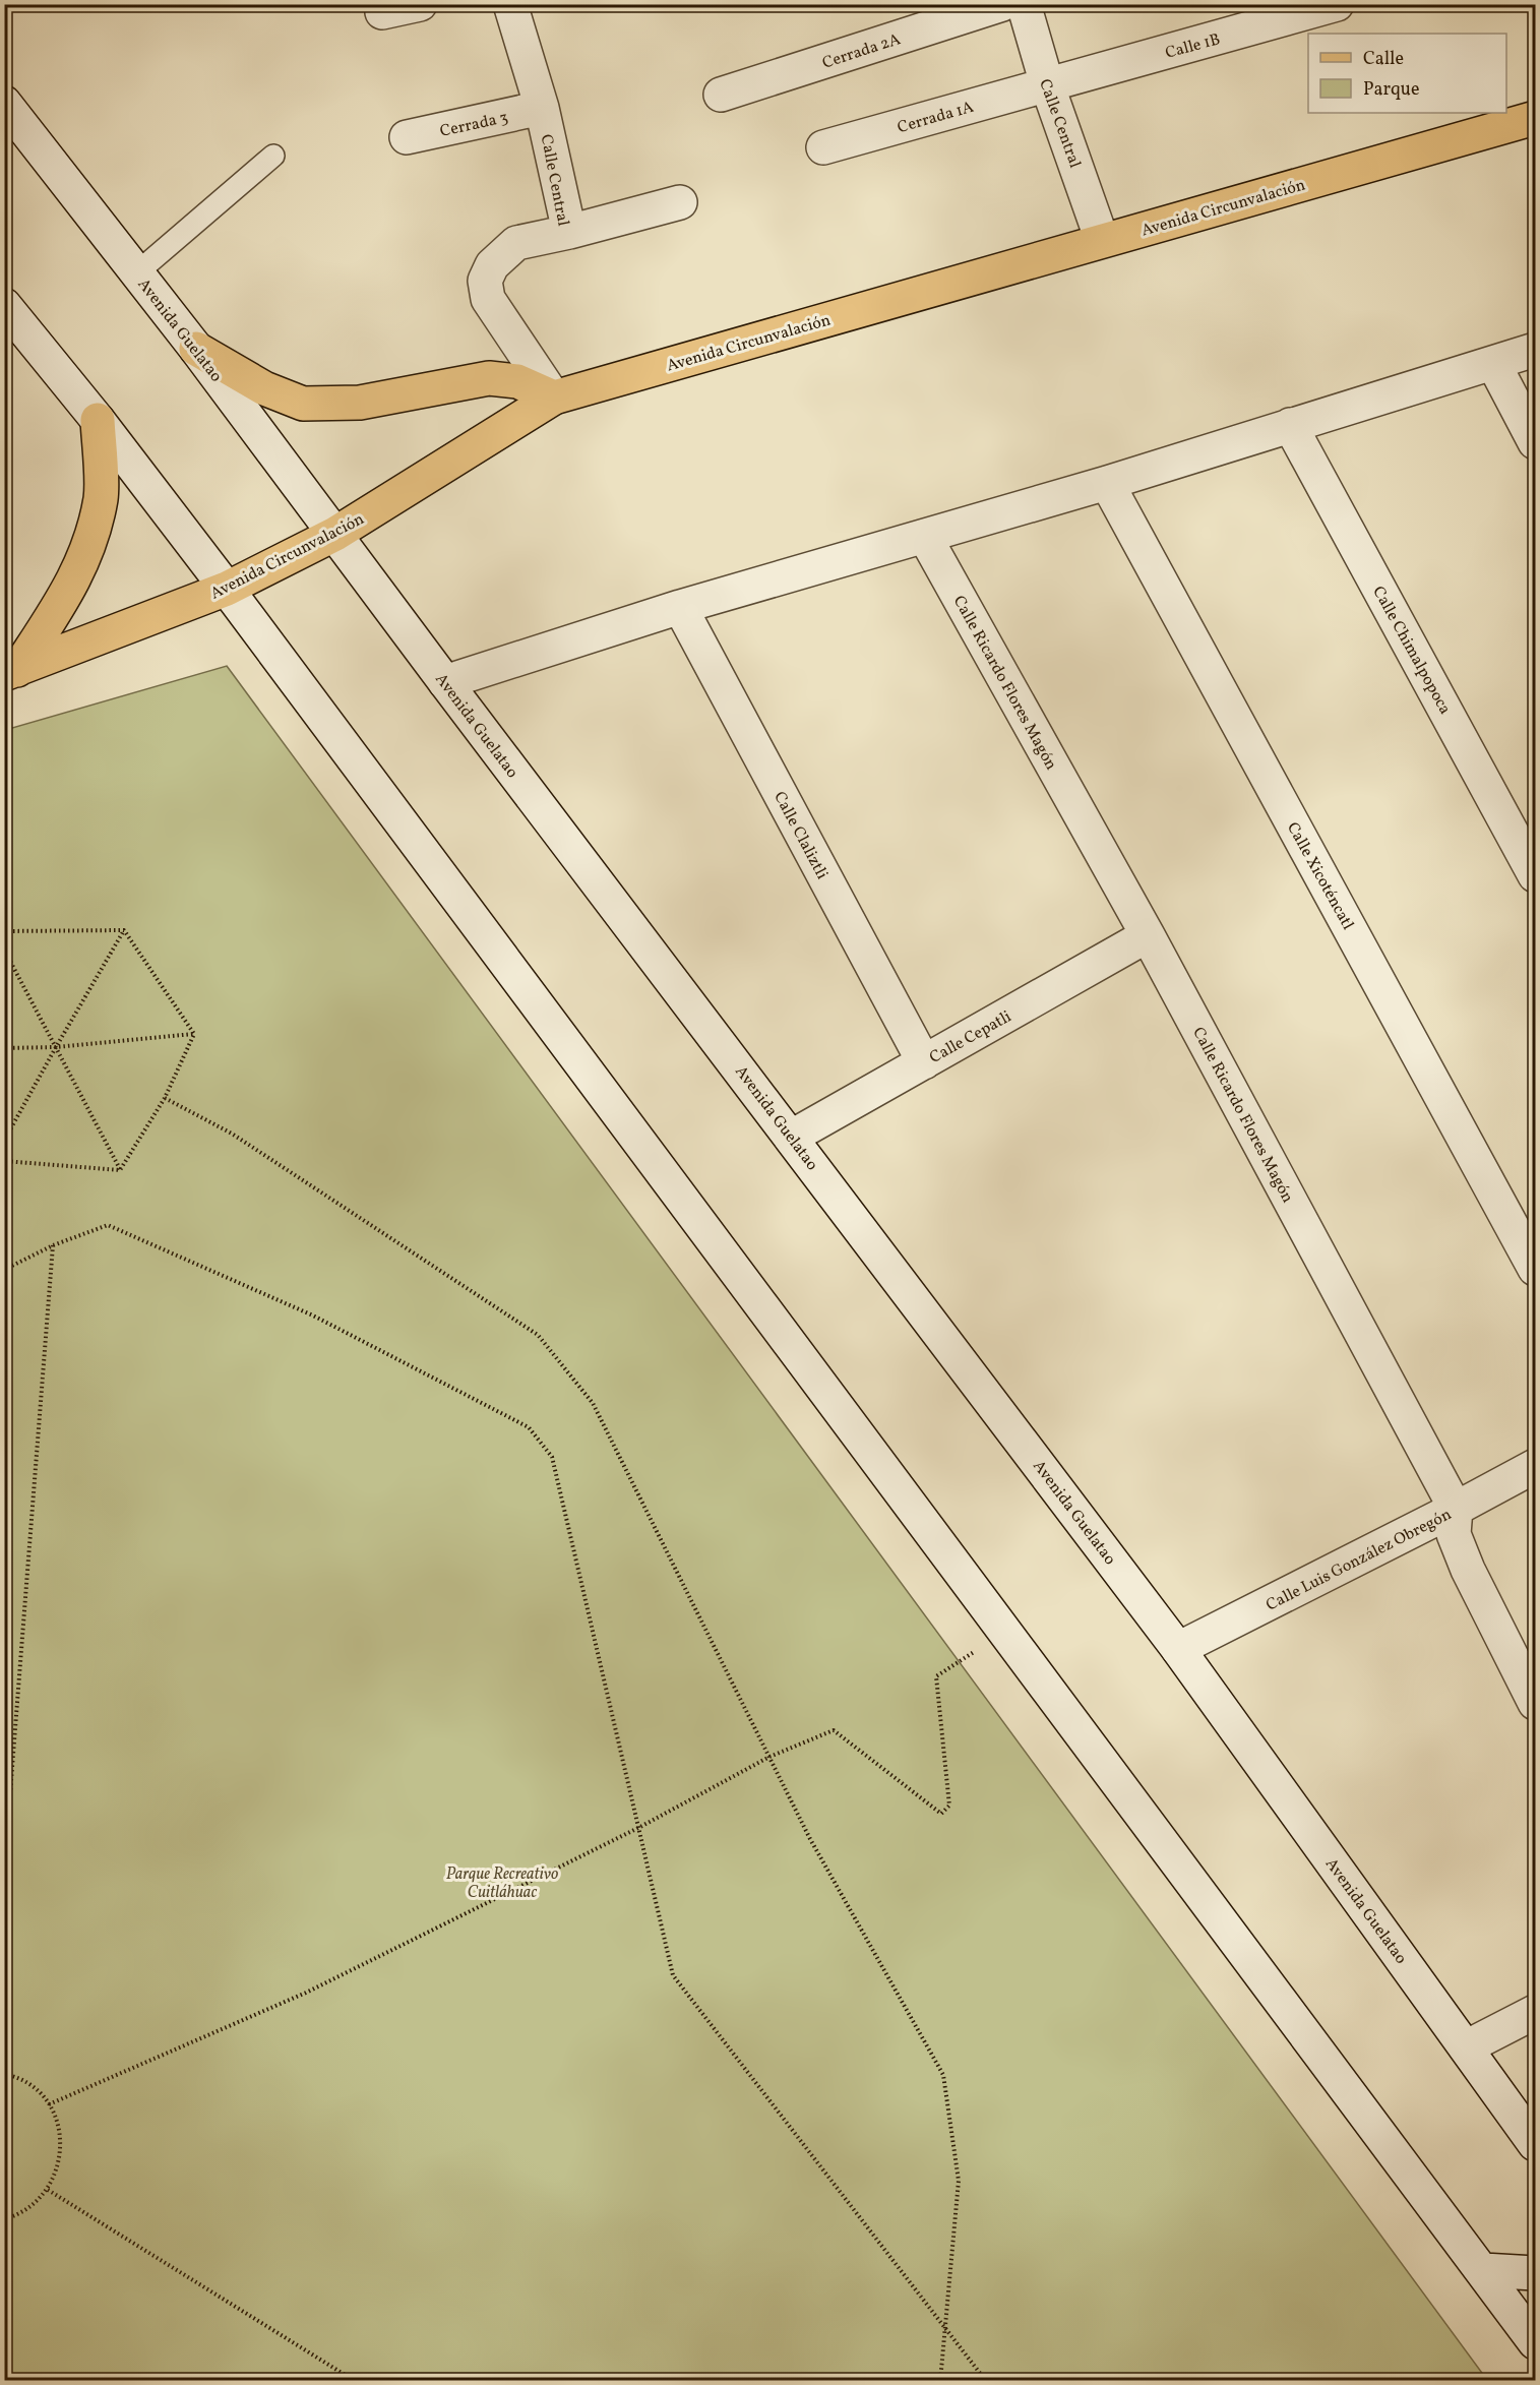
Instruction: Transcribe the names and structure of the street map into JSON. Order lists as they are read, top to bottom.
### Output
{
  "streets": {
    "main road": ["Avenida Circunvalación"],
    "street": [
      "Calle 1B",
      "Cerrada 2A",
      "Cerrada 1A",
      "Cerrada 3",
      "Calle Central",
      "Avenida Guelatao",
      "Calle Chimalpopoca",
      "Calle Ricardo Flores Magón",
      "Calle Claliztli",
      "Calle Xicoténcatl",
      "Calle Cepatli",
      "Calle Luis González Obregón"
    ]
  },
  "crossings": [
    ["Calle 1B", "Cerrada 1A"],
    ["Calle 1B", "Calle Central"],
    ["Cerrada 1A", "Calle Central"],
    ["Cerrada 3", "Calle Central"],
    ["Calle Central", "Avenida Circunvalación"],
    ["Avenida Circunvalación", "Avenida Guelatao"],
    ["Avenida Guelatao", "Calle Cepatli"],
    ["Avenida Guelatao", "Calle Luis González Obregón"],
    ["Calle Ricardo Flores Magón", "Calle Cepatli"],
    ["Calle Ricardo Flores Magón", "Calle Luis González Obregón"],
    ["Calle Claliztli", "Calle Cepatli"]
  ],
  "parks": ["Parque Recreativo Cuitláhuac"],
  "legend": ["Calle", "Parque"]
}
